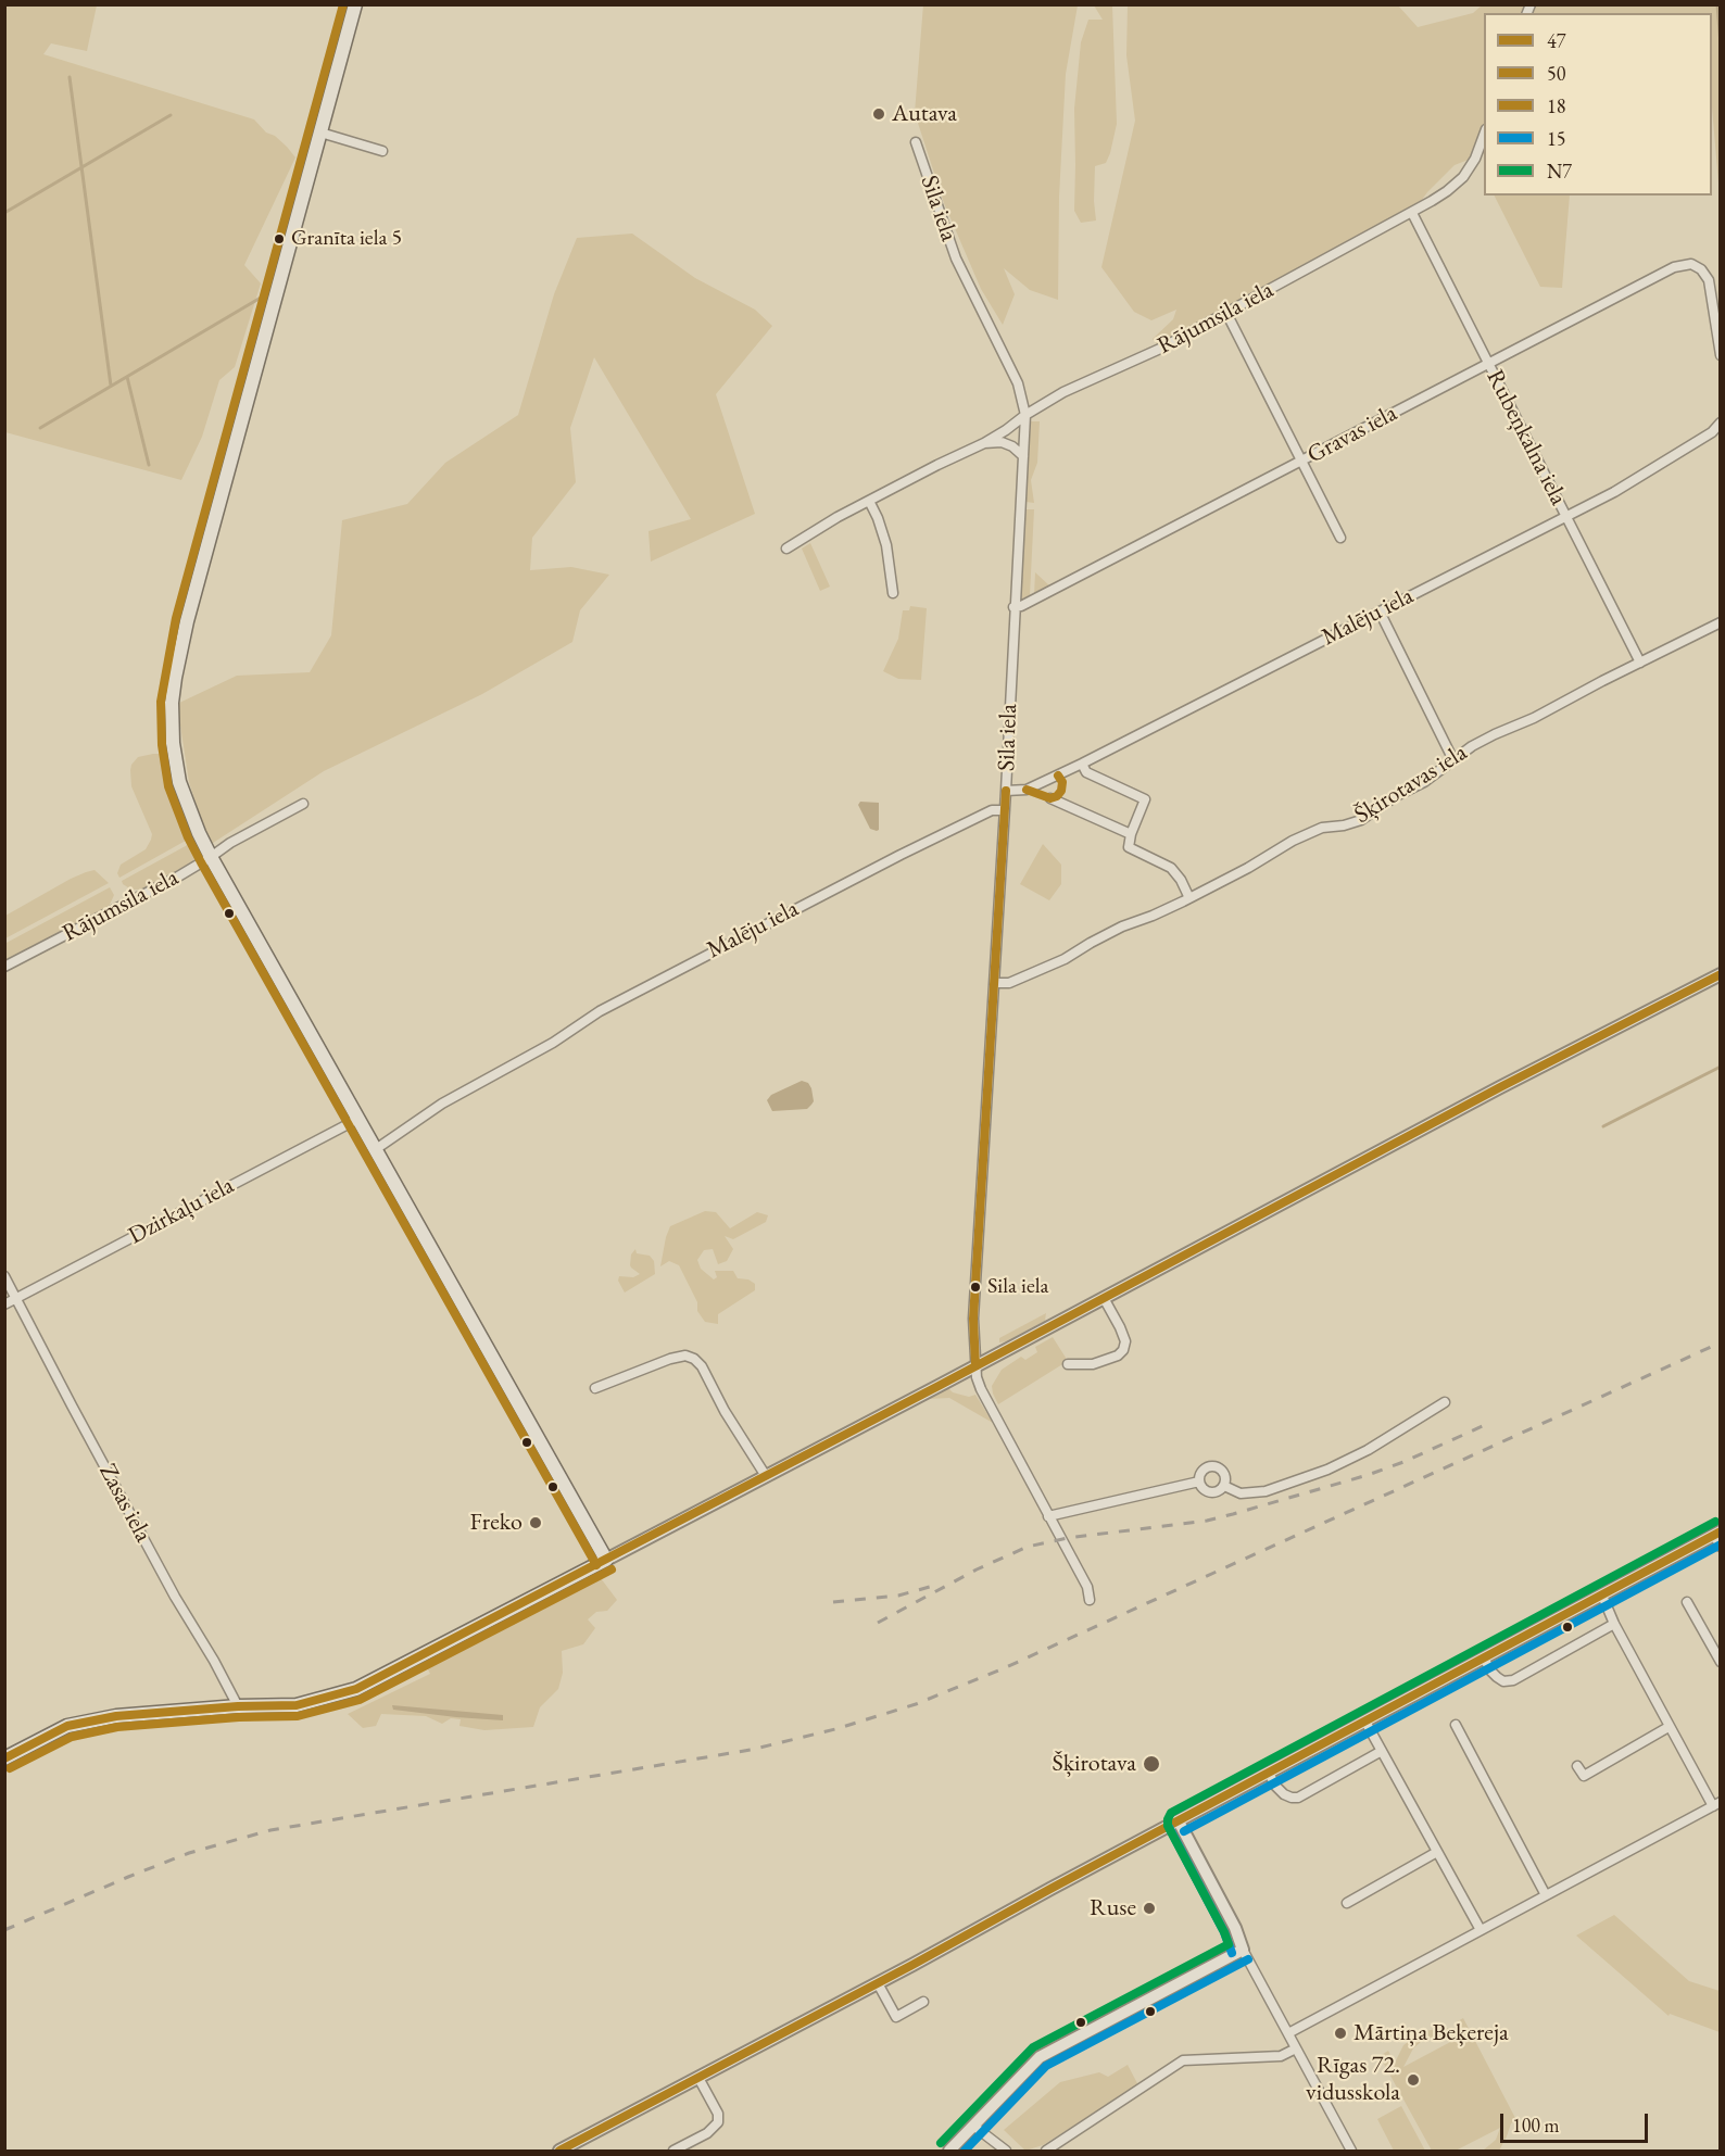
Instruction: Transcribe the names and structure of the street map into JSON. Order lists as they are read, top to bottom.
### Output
{
  "streets": {
    "street": [
      "Sila iela",
      "Rājumsila iela",
      "Gravas iela",
      "Rubeņkalna iela",
      "Malēju iela",
      "Šķirotavas iela",
      "Dzirkaļu iela",
      "Zasas iela"
    ]
  },
  "crossings": [
    ["Sila iela", "Rājumsila iela"],
    ["Sila iela", "Gravas iela"],
    ["Sila iela", "Malēju iela"],
    ["Sila iela", "Šķirotavas iela"],
    ["Rājumsila iela", "Rubeņkalna iela"],
    ["Gravas iela", "Rubeņkalna iela"],
    ["Rubeņkalna iela", "Malēju iela"],
    ["Rubeņkalna iela", "Šķirotavas iela"],
    ["Dzirkaļu iela", "Zasas iela"]
  ],
  "places": [
    "Autava",
    "Granīta iela 5",
    "Sila iela",
    "Freko",
    "Šķirotava",
    "Ruse",
    "Mārtiņa Beķereja",
    "Rīgas 72. vidusskola"
  ],
  "lines": [
    "transit line 50",
    "transit line 47",
    "transit line N7",
    "transit line 18",
    "transit line 15"
  ],
  "legend": [
    "47",
    "50",
    "18",
    "15",
    "N7"
  ],
  "scale_bar": "100 m"
}
